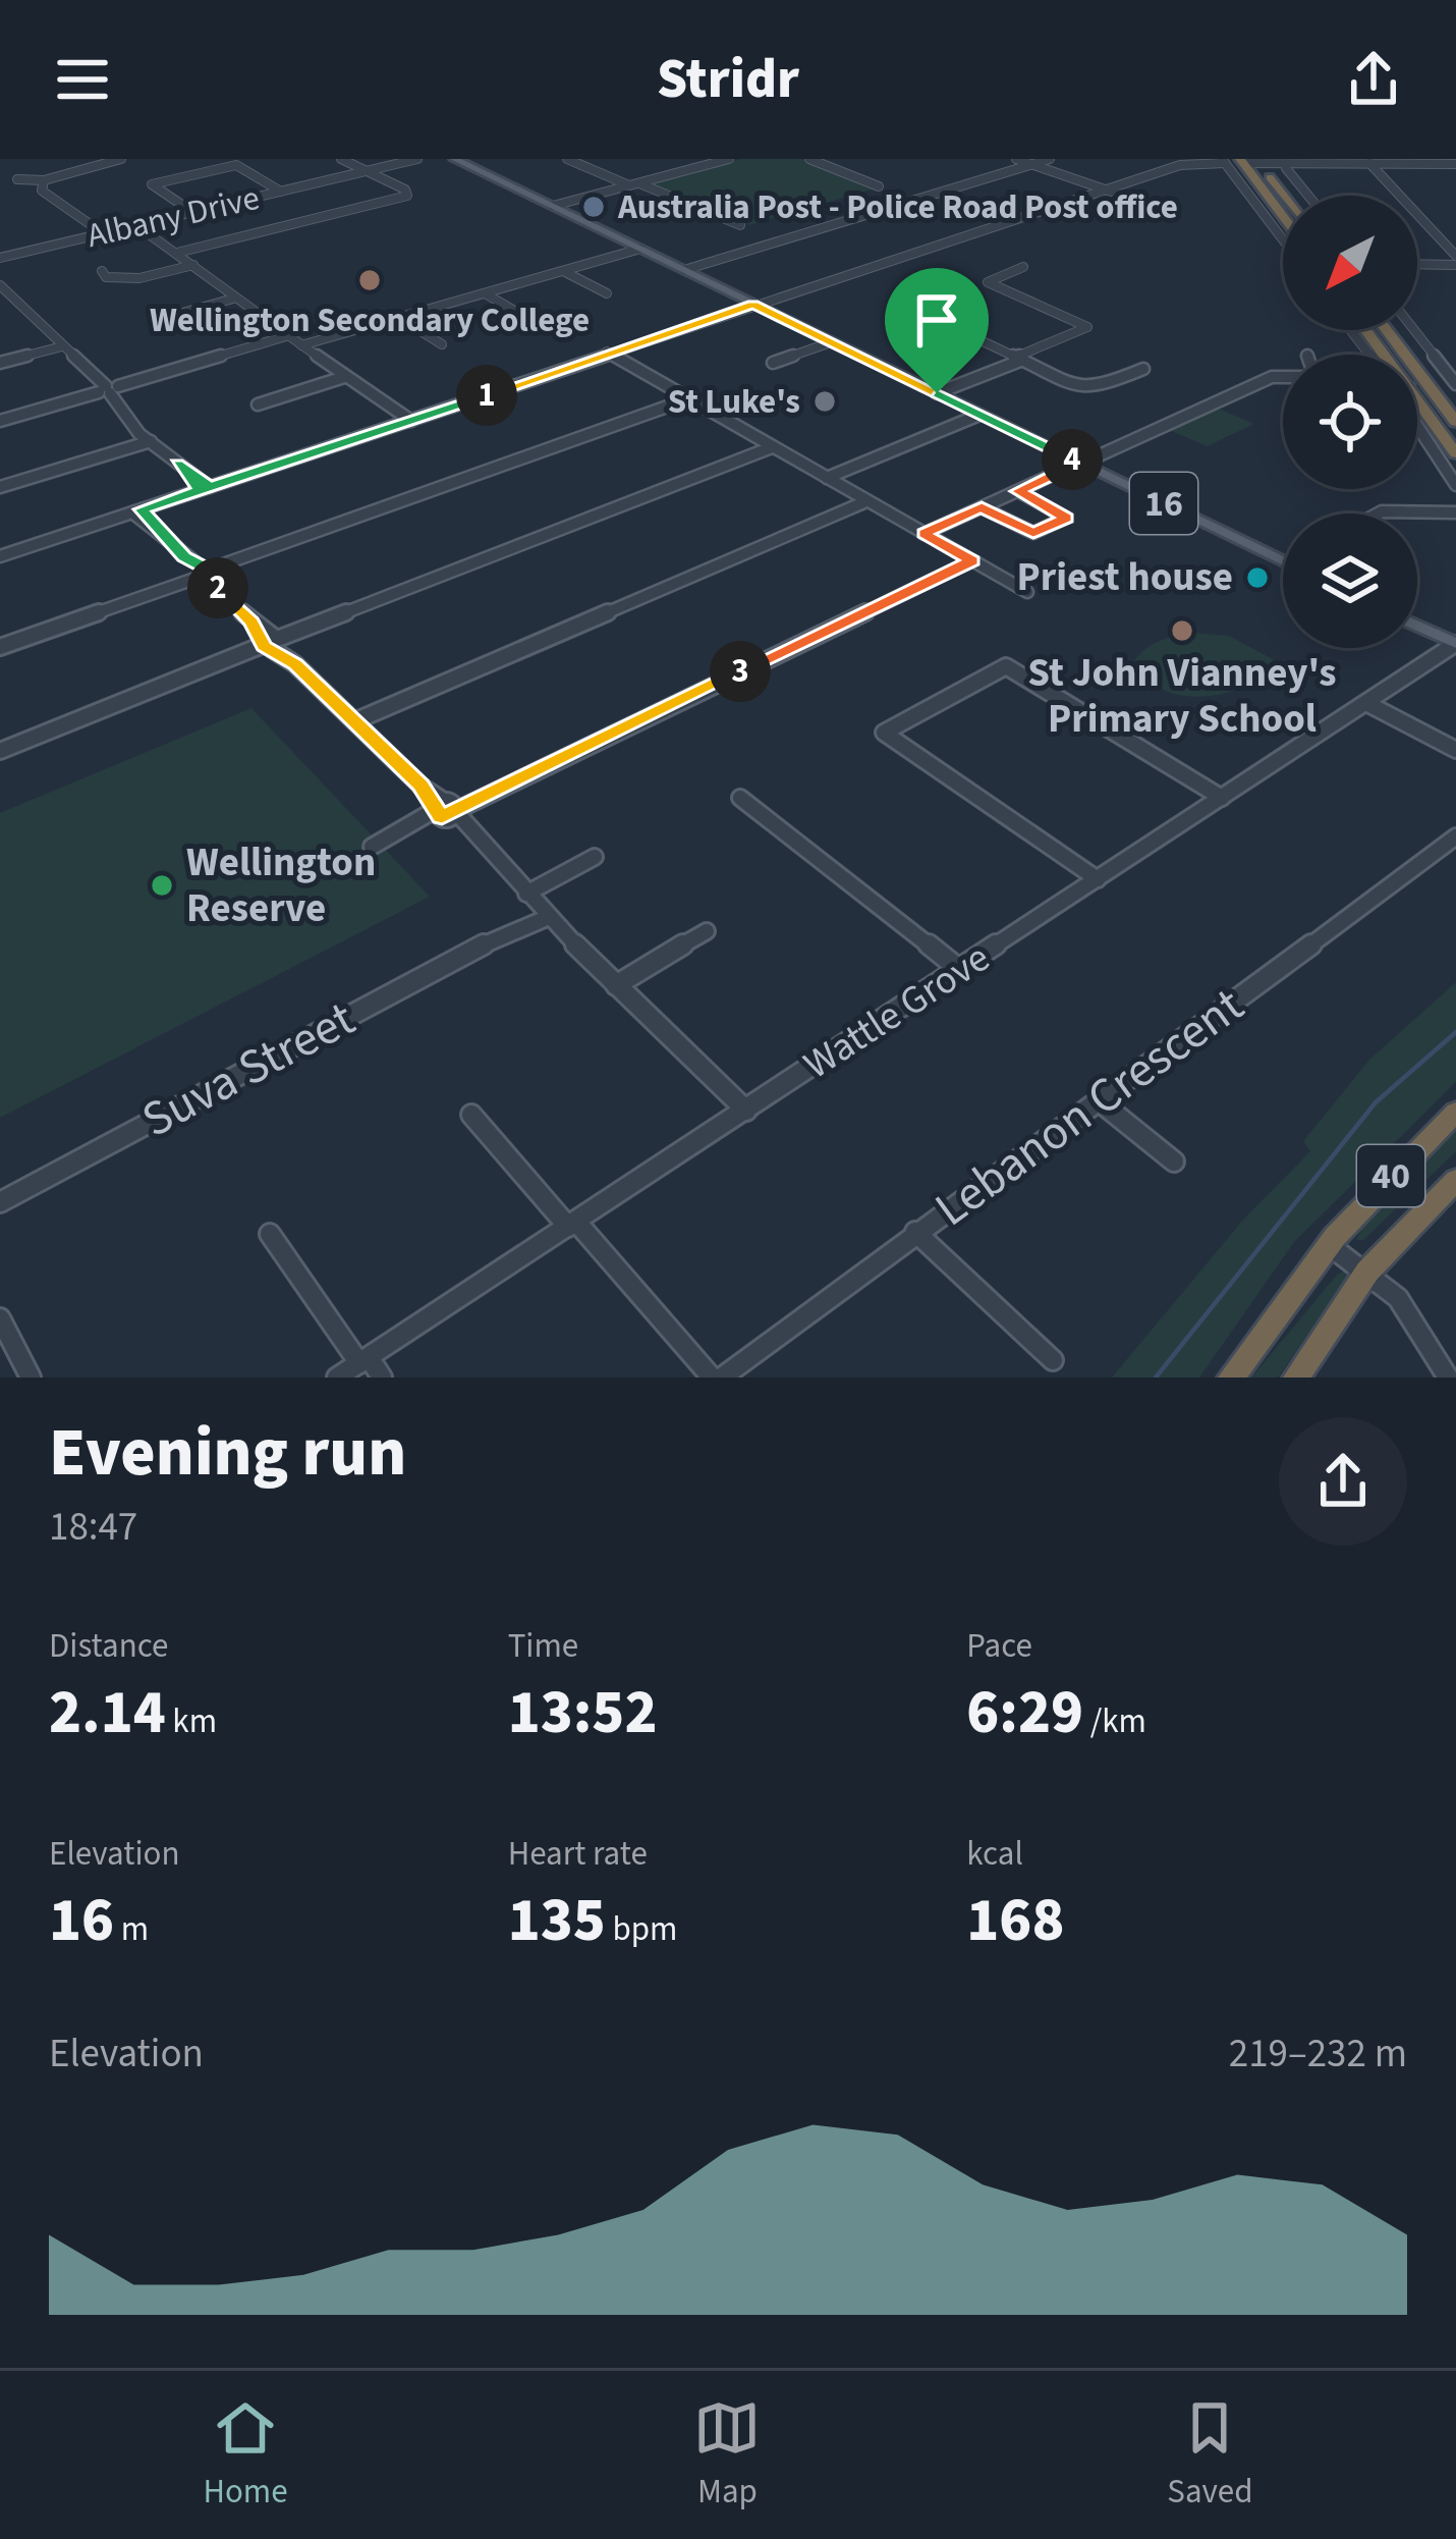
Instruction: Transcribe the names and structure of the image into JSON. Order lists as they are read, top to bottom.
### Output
{
  "streets": {
    "highway": ["40"],
    "main road": ["16"],
    "street": [
      "Albany Drive",
      "Wattle Grove",
      "Suva Street",
      "Lebanon Crescent"
    ]
  },
  "places": [
    "Australia Post - Police Road Post office",
    "Wellington Secondary College",
    "St Luke's",
    "Priest house",
    "St John Vianney's Primary School",
    "Wellington Reserve"
  ],
  "north": "bottom left",
  "page": {
    "header": "Stridr",
    "pins": [
      "1",
      "4",
      "2",
      "3"
    ],
    "heading": ["Evening run", "18:47"],
    "stats": [
      ["Distance", "2.14 km"],
      ["Time", "13:52"],
      ["Pace", "6:29 /km"],
      ["Elevation", "16 m"],
      ["Heart rate", "135 bpm"],
      ["kcal", "168"]
    ],
    "chart": ["Elevation", "219–232 m"],
    "tabs": ["Home", "Map", "Saved"]
  }
}
